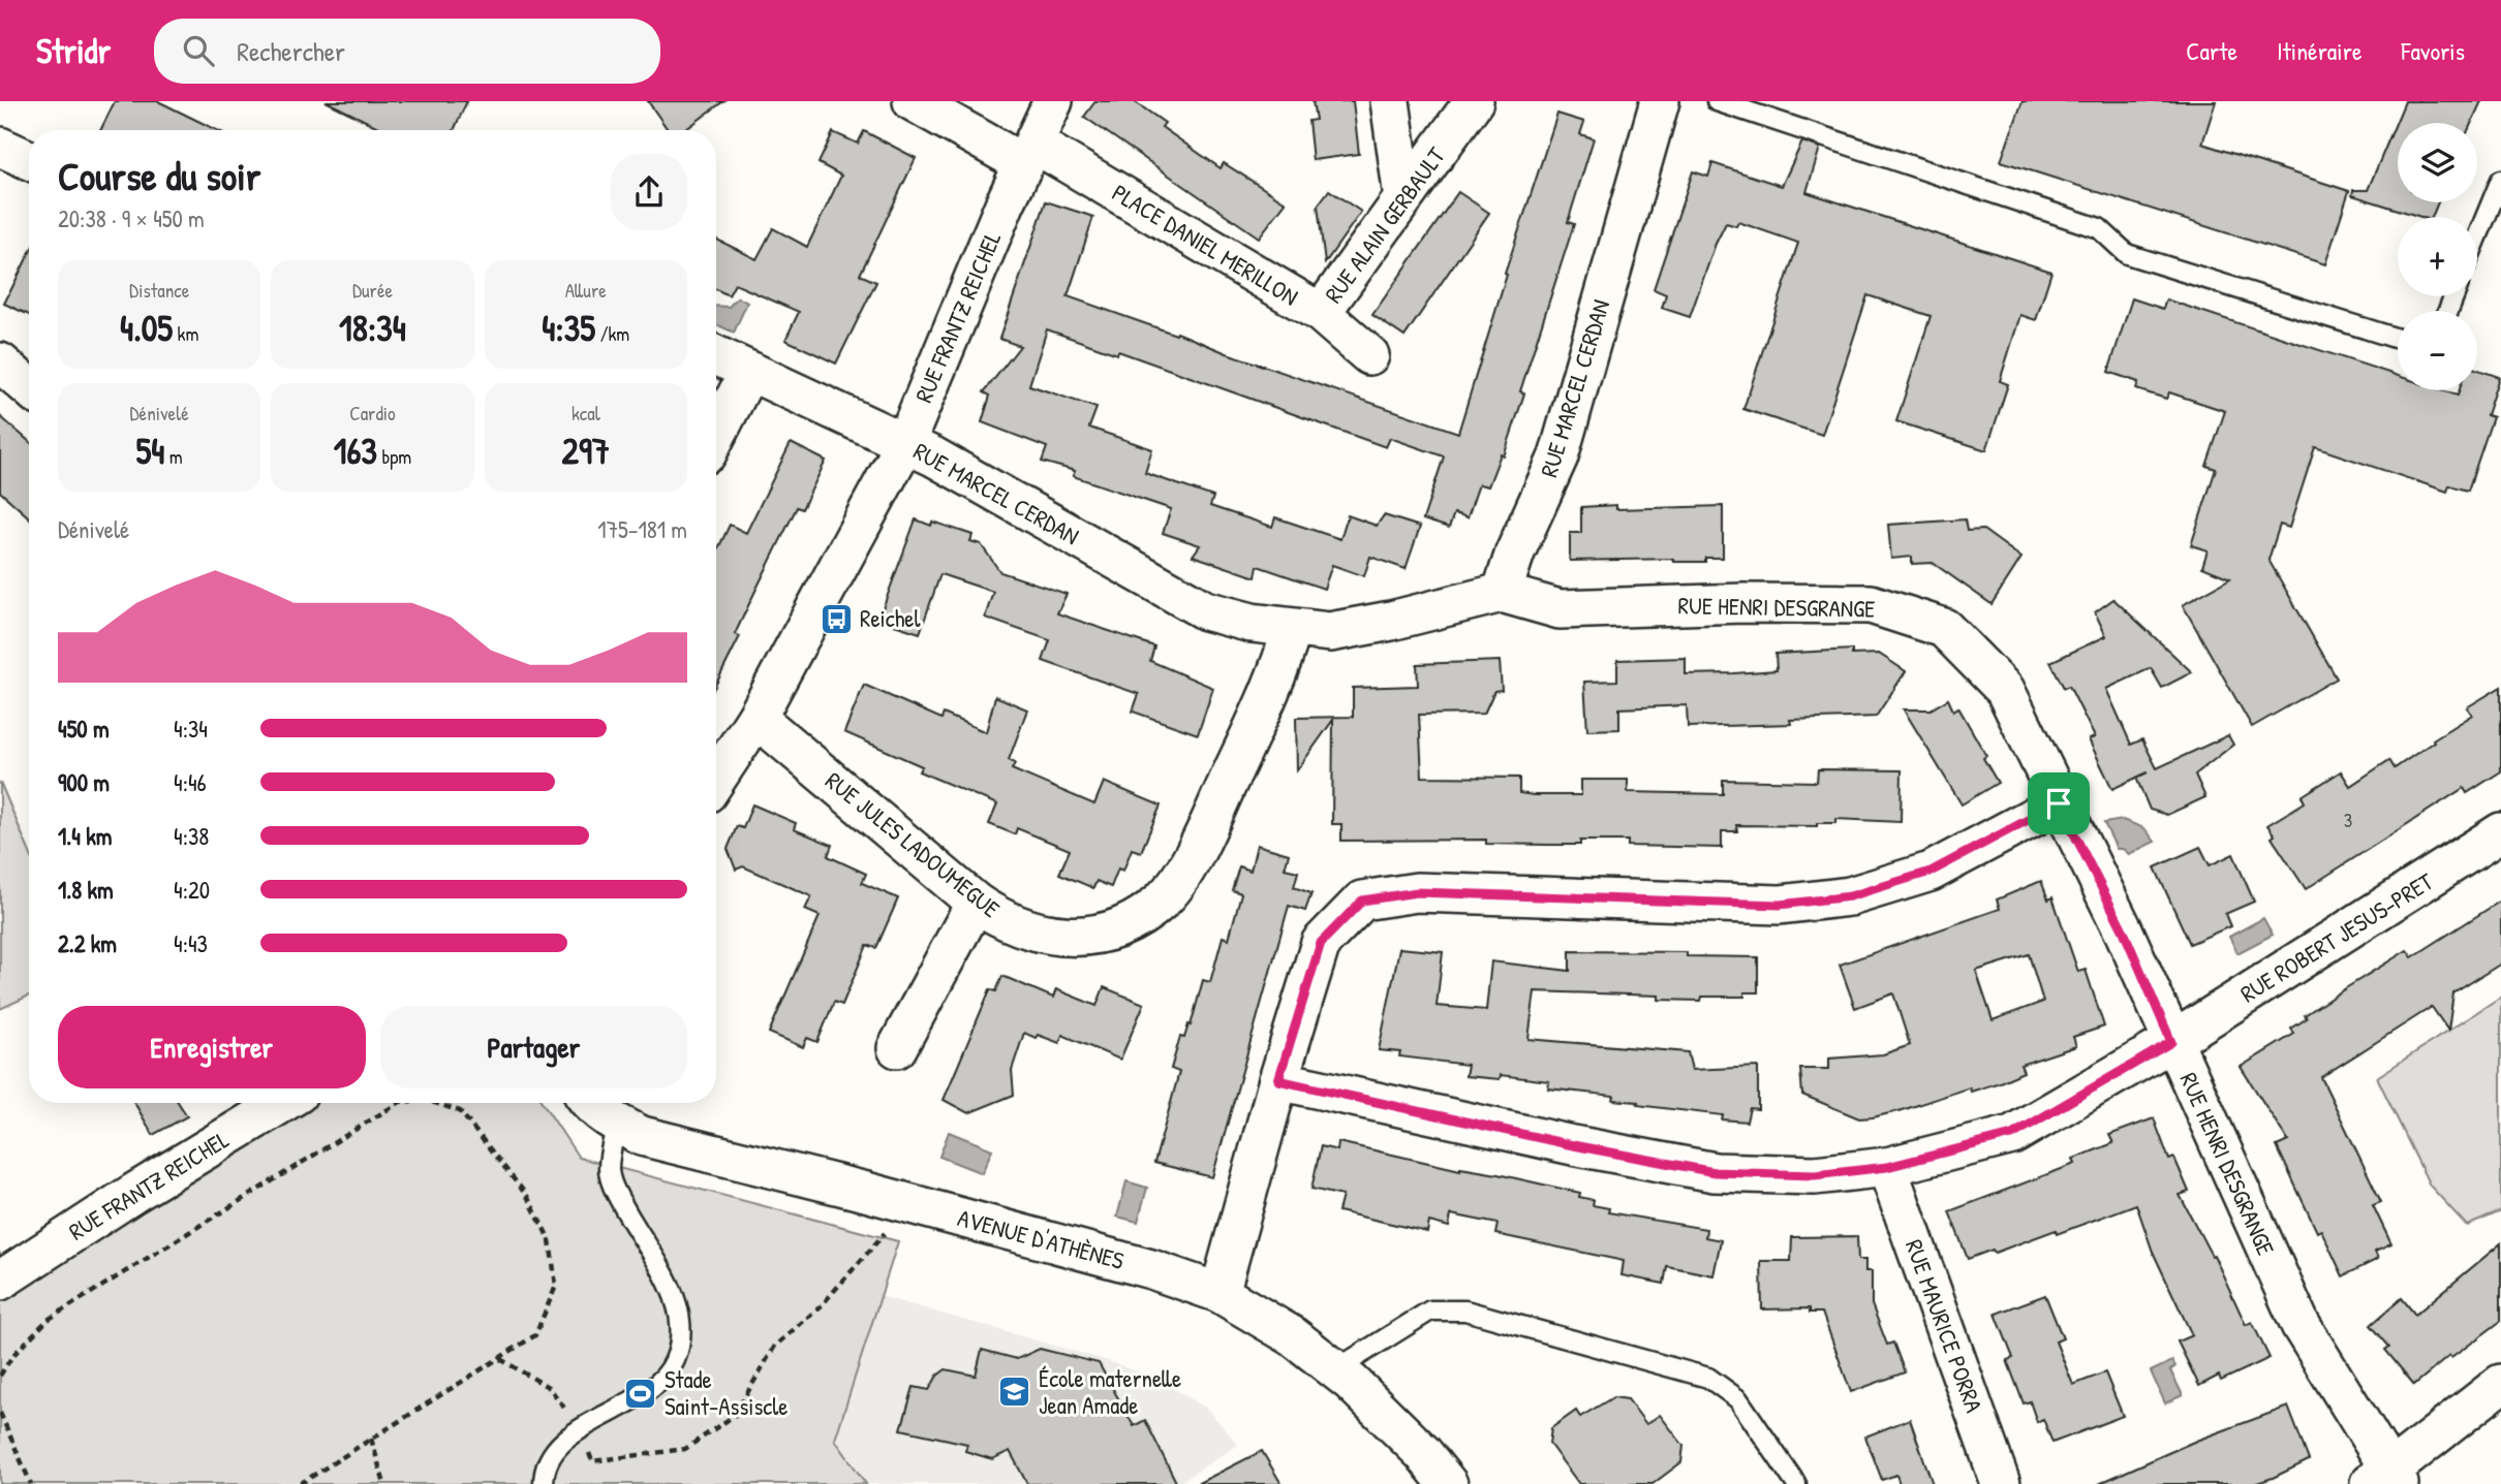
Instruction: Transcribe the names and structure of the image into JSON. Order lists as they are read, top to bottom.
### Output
{
  "streets": {
    "street": [
      "RUE ALAIN GERBAULT",
      "PLACE DANIEL MERILLON",
      "RUE FRANTZ REICHEL",
      "RUE MARCEL CERDAN",
      "RUE HENRI DESGRANGE",
      "RUE JULES LADOUMEGUE",
      "RUE ROBERT JESUS-PRET",
      "AVENUE D'ATHÈNES",
      "RUE MAURICE PORRA"
    ]
  },
  "crossings": [
    ["RUE ALAIN GERBAULT", "PLACE DANIEL MERILLON"],
    ["PLACE DANIEL MERILLON", "RUE FRANTZ REICHEL"],
    ["RUE FRANTZ REICHEL", "RUE MARCEL CERDAN"],
    ["RUE FRANTZ REICHEL", "RUE JULES LADOUMEGUE"],
    ["RUE MARCEL CERDAN", "RUE HENRI DESGRANGE"],
    ["RUE MARCEL CERDAN", "RUE JULES LADOUMEGUE"],
    ["RUE HENRI DESGRANGE", "RUE ROBERT JESUS-PRET"],
    ["RUE ROBERT JESUS-PRET", "RUE MAURICE PORRA"]
  ],
  "places": {
    "bus stop": ["Reichel"],
    "school or university": ["École maternelle Jean Amade"],
    "sports": ["Stade Saint-Assiscle"]
  },
  "house_numbers": ["3"],
  "page": {
    "header": "Stridr",
    "search": "Rechercher",
    "nav": ["Carte", "Itinéraire", "Favoris"],
    "map_buttons": ["+", "−"],
    "heading": ["Course du soir", "20:38 · 9 × 450 m"],
    "stats": [
      ["Distance", "4.05 km"],
      ["Durée", "18:34"],
      ["Allure", "4:35 /km"],
      ["Dénivelé", "54 m"],
      ["Cardio", "163 bpm"],
      ["kcal", "297"]
    ],
    "chart": ["Dénivelé", "175–181 m"],
    "list": [
      {
        "name": "450 m",
        "note": "4:34"
      },
      {
        "name": "900 m",
        "note": "4:46"
      },
      {
        "name": "1.4 km",
        "note": "4:38"
      },
      {
        "name": "1.8 km",
        "note": "4:20"
      },
      {
        "name": "2.2 km",
        "note": "4:43"
      }
    ],
    "buttons": ["Enregistrer", "Partager"]
  }
}
